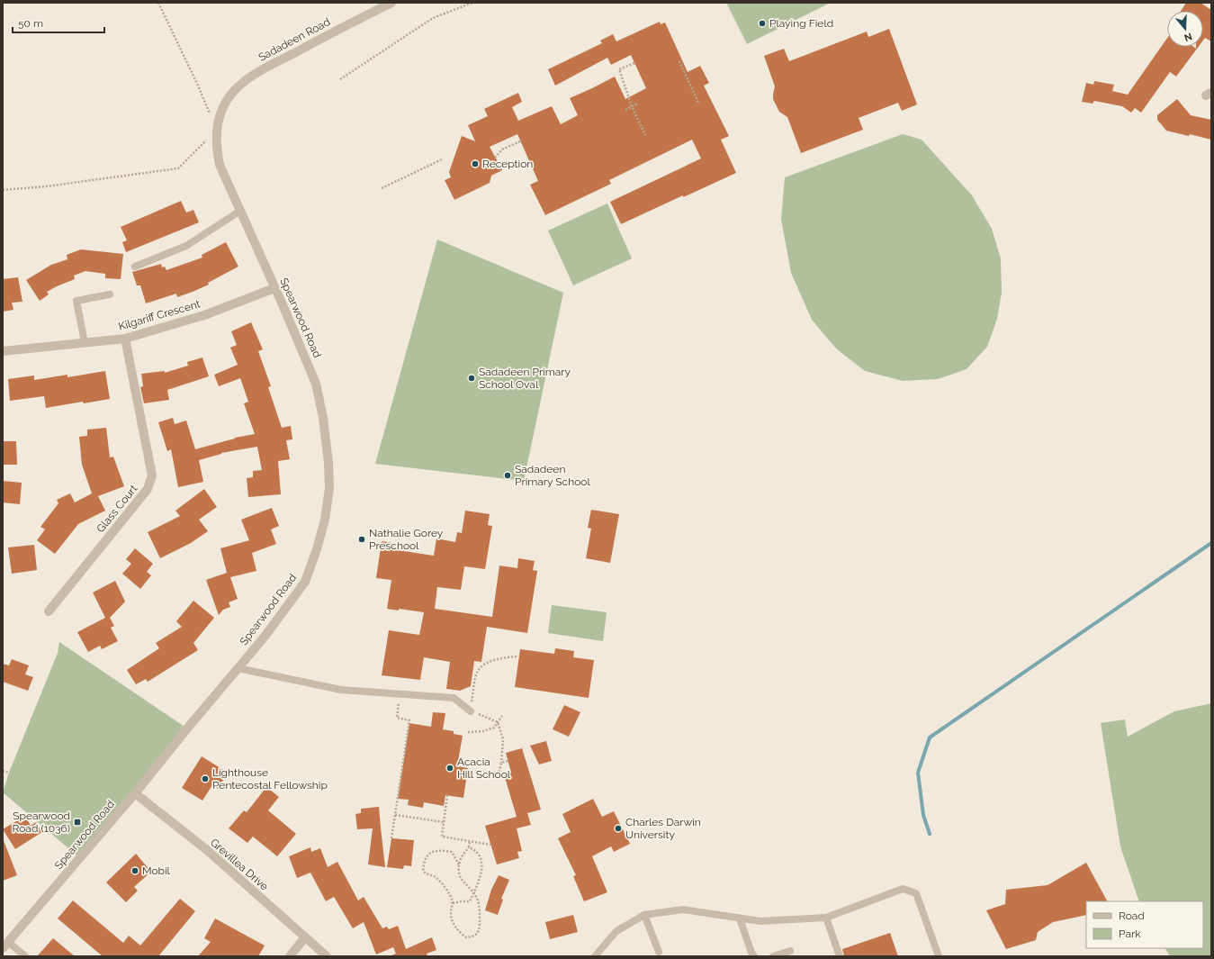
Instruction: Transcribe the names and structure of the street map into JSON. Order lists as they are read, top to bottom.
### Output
{
  "streets": {
    "street": [
      "Sadadeen Road",
      "Kilgariff Crescent",
      "Spearwood Road",
      "Glass Court",
      "Grevillea Drive"
    ]
  },
  "crossings": [
    ["Sadadeen Road", "Spearwood Road"],
    ["Kilgariff Crescent", "Spearwood Road"],
    ["Kilgariff Crescent", "Glass Court"],
    ["Spearwood Road", "Grevillea Drive"]
  ],
  "places": {
    "other": [
      "Playing Field",
      "Reception",
      "Sadadeen Primary School Oval",
      "Sadadeen Primary School",
      "Nathalie Gorey Preschool",
      "Acacia Hill School",
      "Lighthouse Pentecostal Fellowship",
      "Charles Darwin University",
      "Mobil"
    ],
    "transit": ["Spearwood Road (1036)"]
  },
  "legend": ["Road", "Park"],
  "scale_bar": "50 m",
  "north": "bottom"
}
